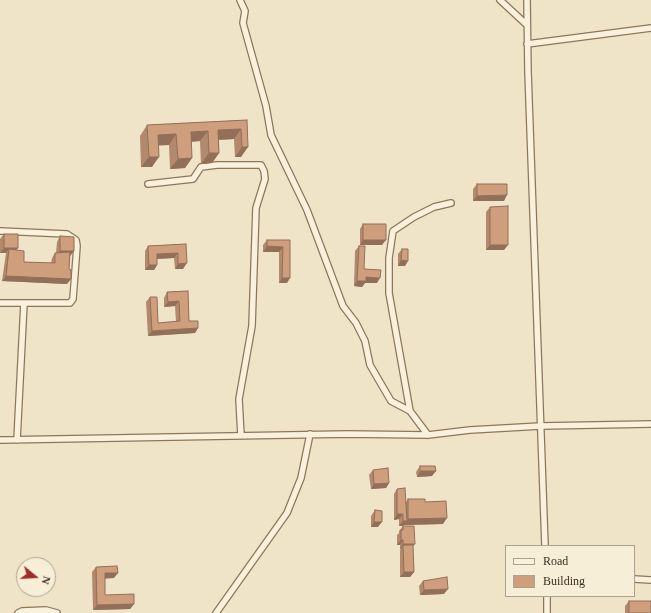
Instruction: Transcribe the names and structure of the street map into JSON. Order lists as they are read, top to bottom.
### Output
{
  "legend": ["Road", "Building"],
  "north": "right"
}
